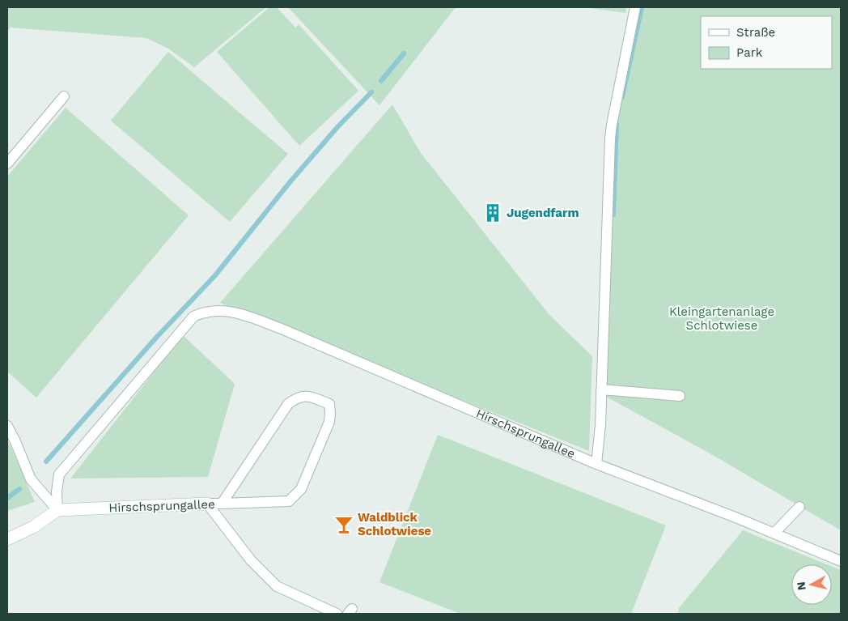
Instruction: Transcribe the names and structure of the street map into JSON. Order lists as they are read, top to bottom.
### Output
{
  "streets": {
    "street": ["Hirschsprungallee"]
  },
  "parks": ["Kleingartenanlage Schlotwiese"],
  "places": {
    "building": ["Jugendfarm"],
    "bar": ["Waldblick Schlotwiese"]
  },
  "legend": ["Straße", "Park"],
  "north": "left"
}
